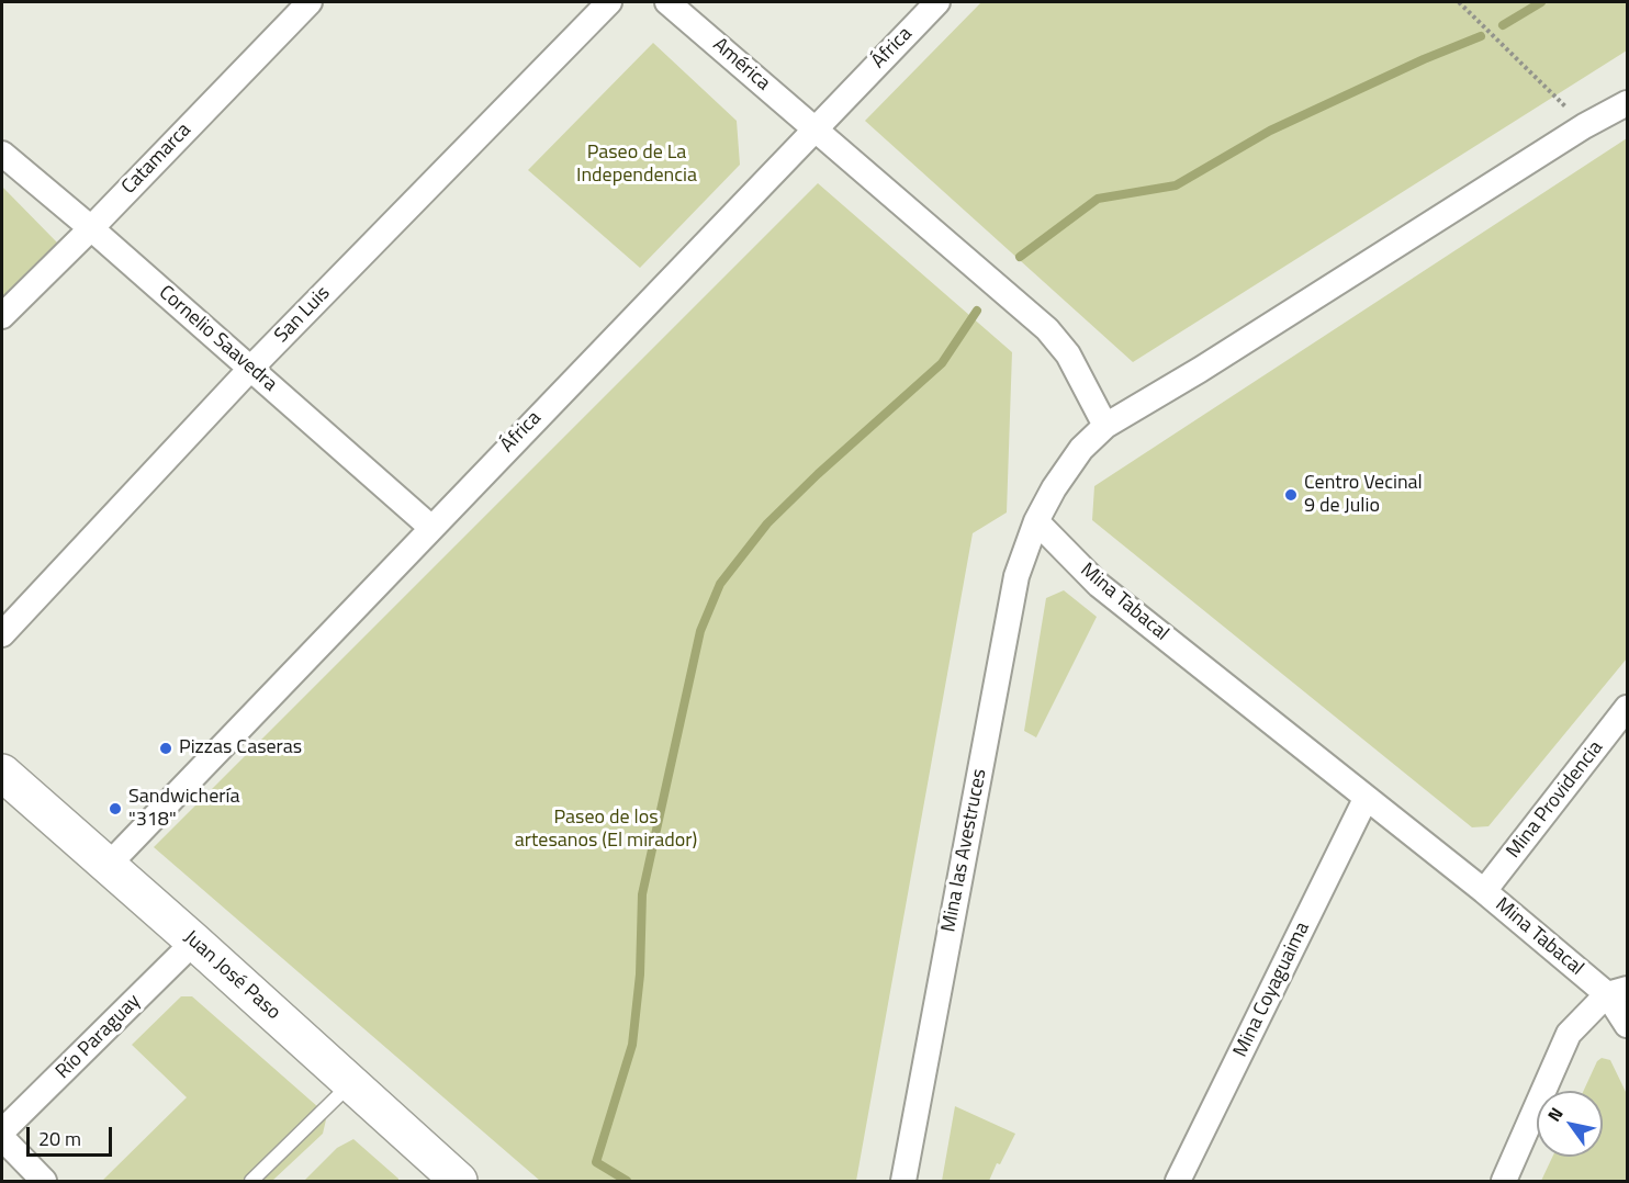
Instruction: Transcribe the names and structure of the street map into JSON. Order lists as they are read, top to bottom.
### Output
{
  "streets": {
    "main road": ["Juan José Paso"],
    "street": [
      "África",
      "América",
      "Catamarca",
      "San Luis",
      "Cornelio Saavedra",
      "Mina Tabacal",
      "Mina Providencia",
      "Mina las Avestruces",
      "Mina Coyaguaima",
      "Río Paraguay"
    ]
  },
  "crossings": [
    ["África", "América"],
    ["África", "Cornelio Saavedra"],
    ["África", "Juan José Paso"],
    ["Catamarca", "Cornelio Saavedra"],
    ["San Luis", "Cornelio Saavedra"],
    ["Mina Tabacal", "Mina Providencia"],
    ["Mina Tabacal", "Mina las Avestruces"],
    ["Mina Tabacal", "Mina Coyaguaima"],
    ["Juan José Paso", "Río Paraguay"]
  ],
  "parks": ["Paseo de La Independencia", "Paseo de los artesanos (El mirador)"],
  "places": ["Centro Vecinal 9 de Julio", "Pizzas Caseras", "Sandwichería \"318\""],
  "scale_bar": "20 m",
  "north": "top left"
}
